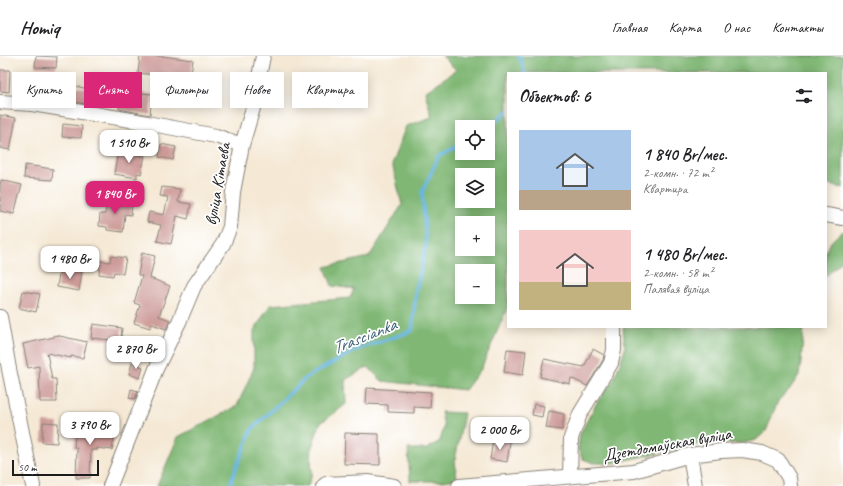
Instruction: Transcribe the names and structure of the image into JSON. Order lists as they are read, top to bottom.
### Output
{
  "streets": {
    "street": ["вуліца Кітаева", "Дзетдомаўская вуліца"]
  },
  "water": ["Trascianka"],
  "scale_bar": "50 m",
  "page": {
    "header": "Homiq",
    "nav": [
      "Главная",
      "Карта",
      "О нас",
      "Контакты"
    ],
    "chip": [
      "Купить",
      "Снять",
      "Фильтры",
      "Новое",
      "Квартира"
    ],
    "heading": "Объектов: 6",
    "map_buttons": ["+", "−"],
    "list": [
      {
        "name": "1 840 Br/мес.",
        "note": "2-комн. · 72 m² · Квартира"
      },
      {
        "name": "1 480 Br/мес.",
        "note": "2-комн. · 58 m² · Палявая вуліца"
      }
    ],
    "price": [
      "1 510 Br",
      "1 840 Br",
      "1 480 Br",
      "2 870 Br",
      "3 790 Br",
      "2 000 Br"
    ],
    "scale": "50 m"
  }
}
